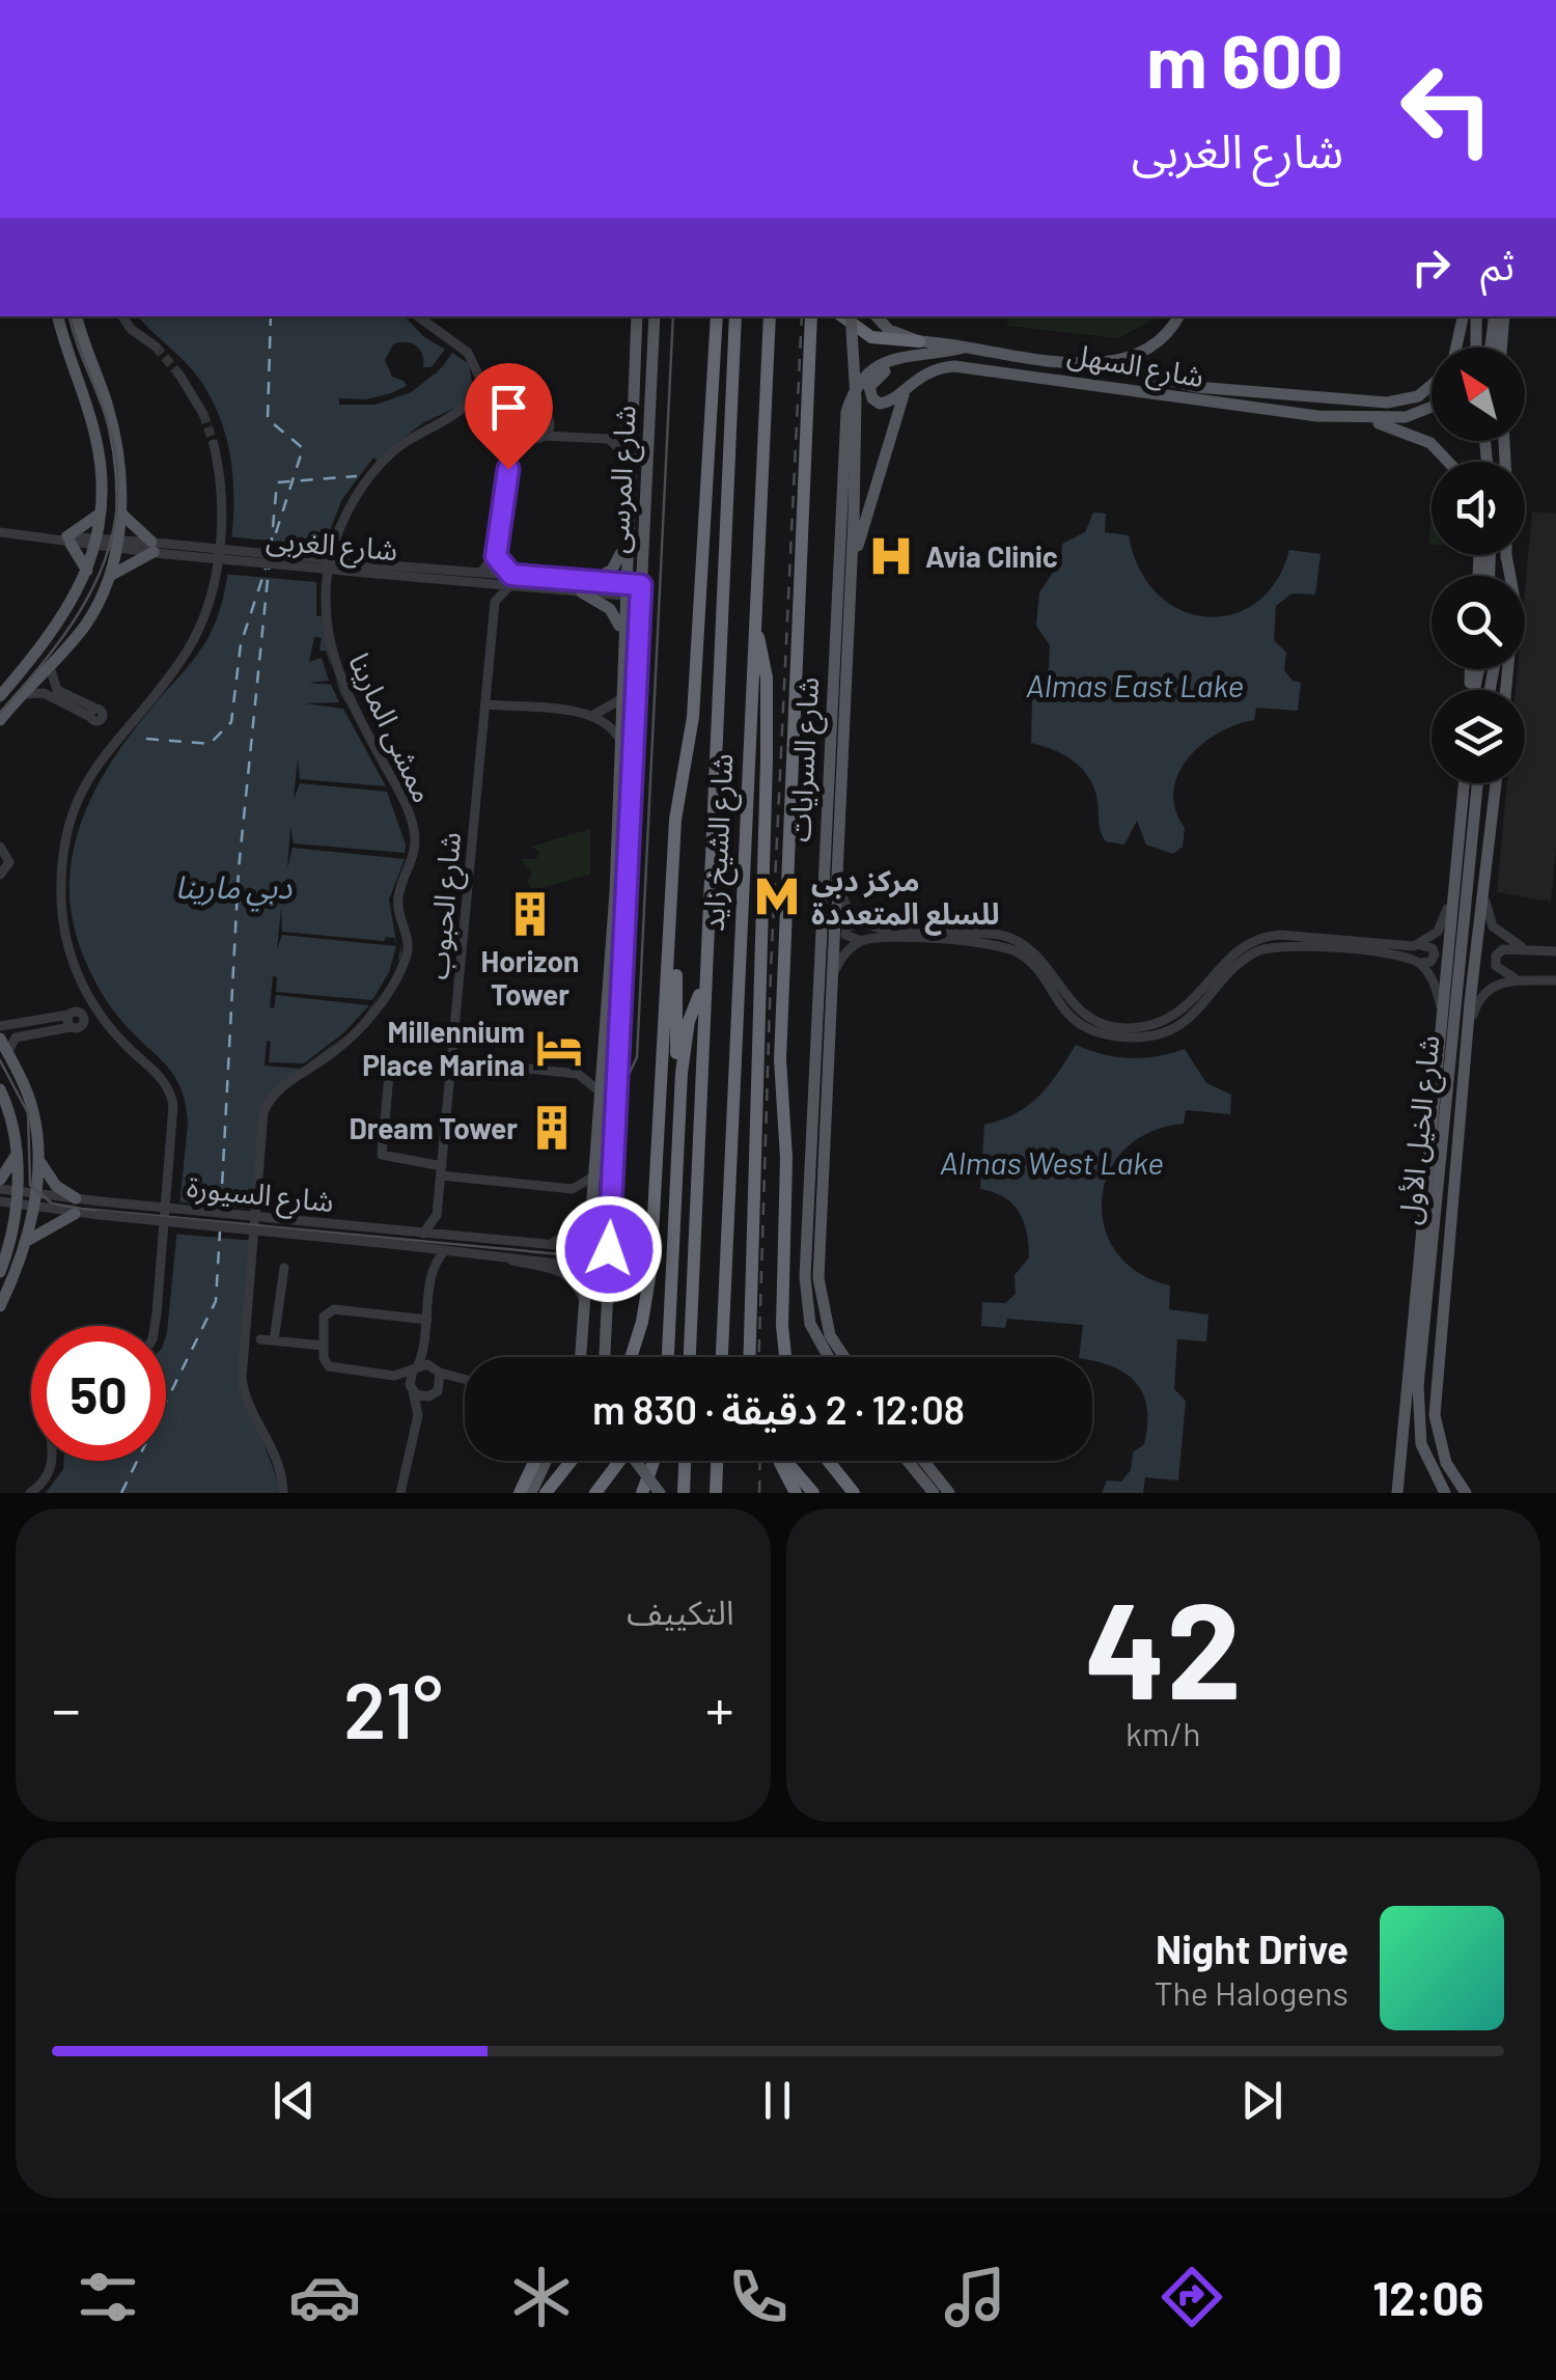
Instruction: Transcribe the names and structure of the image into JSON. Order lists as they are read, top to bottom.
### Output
{
  "streets": {
    "highway": ["شارع الشيخ زايد"],
    "main road": [
      "شارع السهل",
      "شارع المرسى",
      "شارع السرايات",
      "شارع الخيل الأول"
    ],
    "street": [
      "شارع الغربى",
      "ممشى المارينا",
      "شارع الحبوب",
      "شارع السيورة"
    ]
  },
  "crossings": [
    ["شارع السهل", "شارع السرايات"],
    ["شارع المرسى", "شارع الغربى"],
    ["شارع المرسى", "شارع الحبوب"],
    ["شارع المرسى", "شارع السيورة"],
    ["شارع الغربى", "شارع الحبوب"],
    ["شارع الحبوب", "شارع السيورة"]
  ],
  "water": ["Almas East Lake", "دبي مارينا", "Almas West Lake"],
  "places": {
    "hospital": ["Avia Clinic"],
    "metro station": ["مركز دبي للسلع المتعددة"],
    "building": ["Horizon Tower", "Dream Tower"],
    "hotel": ["Millennium Place Marina"]
  },
  "north": "top left",
  "page": {
    "turn": ["600 m", "شارع الغربى"],
    "then": "ثم",
    "limit": "50",
    "trip": "12:08 · 2 دقيقة · 830 m",
    "tile": [
      ["42", "km/h"],
      "التكييف"
    ],
    "heat": ["−", "21°", "+"],
    "song": ["Night Drive", "The Halogens"],
    "tabs": "12:06"
  }
}
